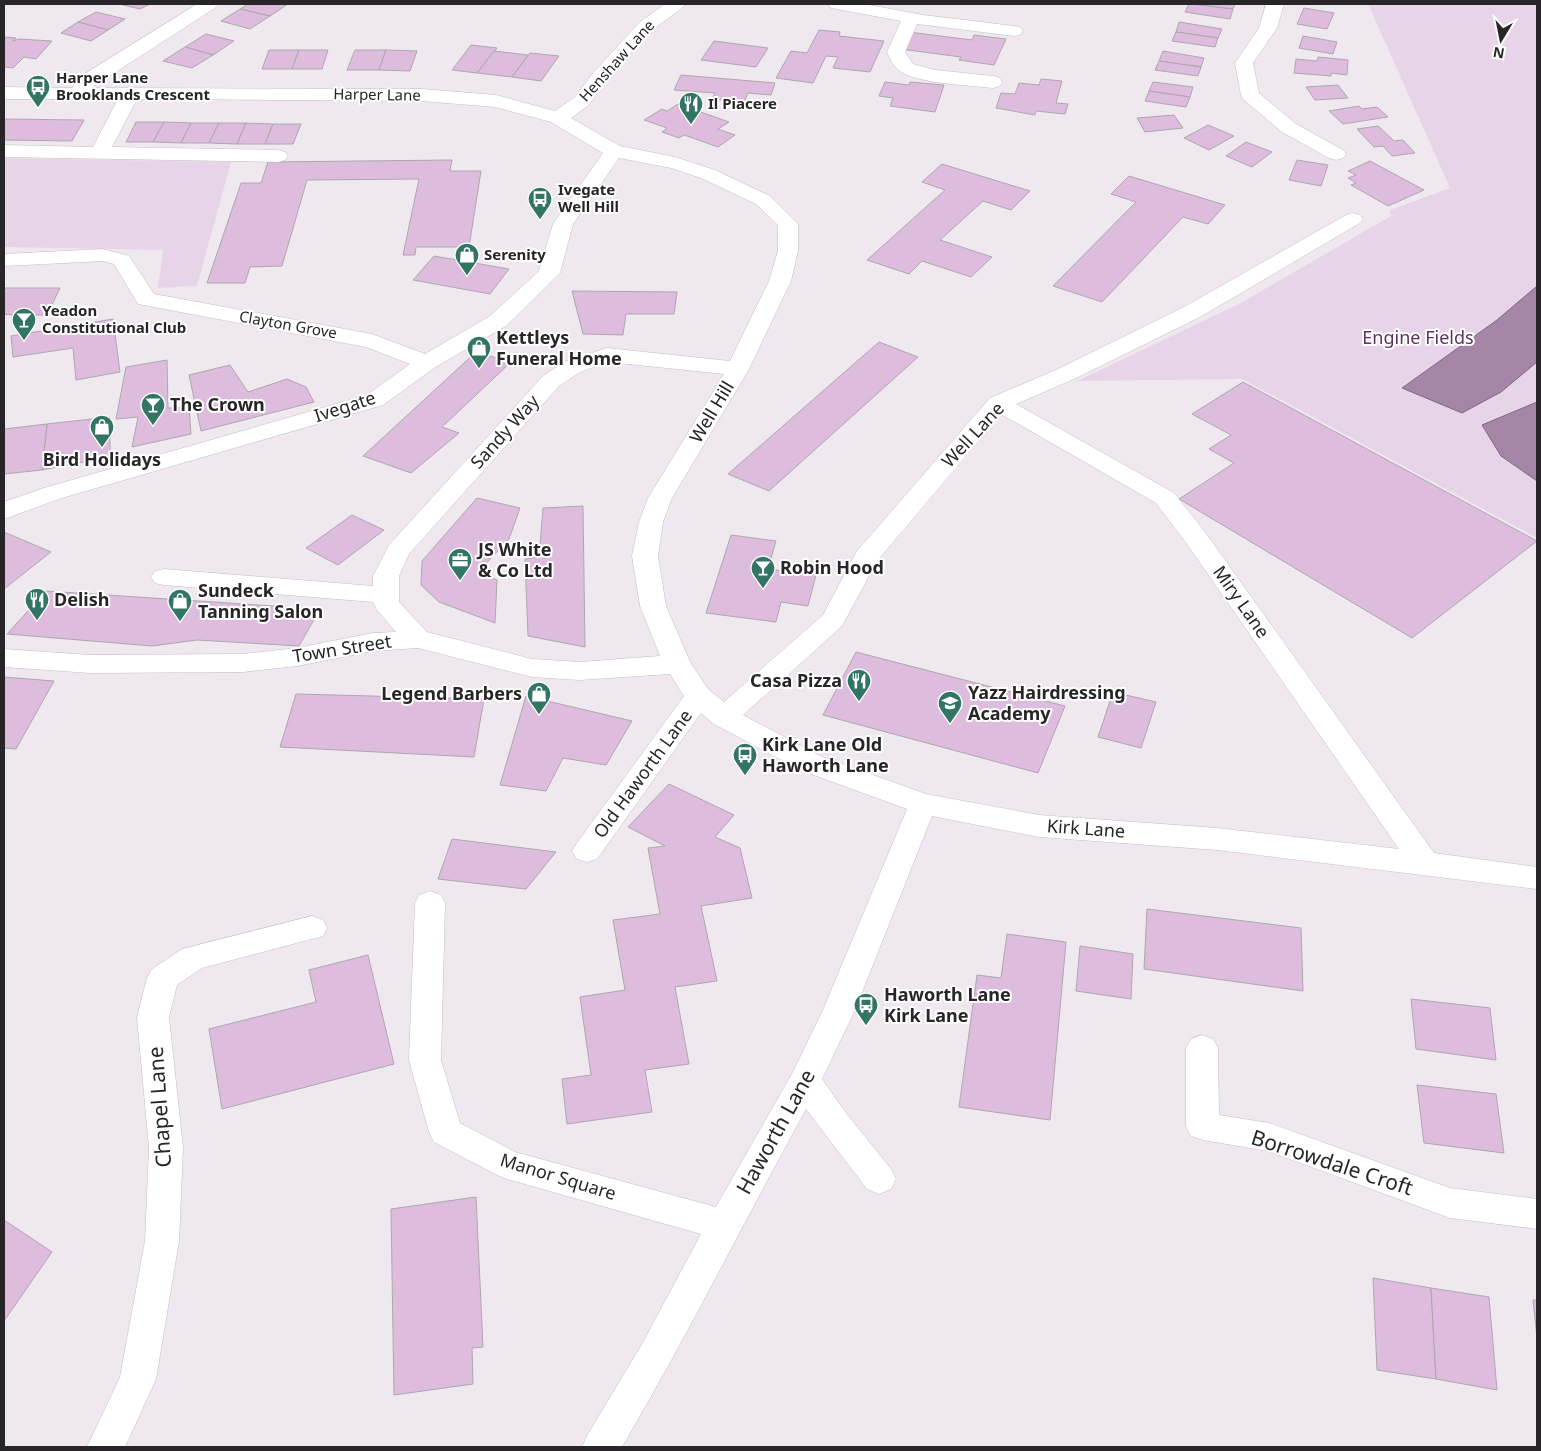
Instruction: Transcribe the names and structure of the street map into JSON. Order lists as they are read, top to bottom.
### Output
{
  "streets": {
    "street": [
      "Henshaw Lane",
      "Harper Lane",
      "Clayton Grove",
      "Ivegate",
      "Well Hill",
      "Sandy Way",
      "Well Lane",
      "Miry Lane",
      "Town Street",
      "Old Haworth Lane",
      "Kirk Lane",
      "Chapel Lane",
      "Haworth Lane",
      "Borrowdale Croft",
      "Manor Square"
    ]
  },
  "crossings": [
    ["Henshaw Lane", "Harper Lane"],
    ["Harper Lane", "Ivegate"],
    ["Harper Lane", "Well Hill"],
    ["Clayton Grove", "Ivegate"],
    ["Well Hill", "Sandy Way"],
    ["Well Hill", "Town Street"],
    ["Well Hill", "Kirk Lane"],
    ["Well Lane", "Miry Lane"],
    ["Well Lane", "Kirk Lane"],
    ["Miry Lane", "Kirk Lane"],
    ["Town Street", "Kirk Lane"],
    ["Old Haworth Lane", "Kirk Lane"],
    ["Kirk Lane", "Haworth Lane"],
    ["Haworth Lane", "Manor Square"]
  ],
  "parks": ["Engine Fields"],
  "places": {
    "bus stop": [
      "Harper Lane Brooklands Crescent",
      "Ivegate Well Hill",
      "Kirk Lane Old Haworth Lane",
      "Haworth Lane Kirk Lane"
    ],
    "restaurant": ["Il Piacere", "Delish", "Casa Pizza"],
    "shop": [
      "Serenity",
      "Kettleys Funeral Home",
      "Bird Holidays",
      "Sundeck Tanning Salon",
      "Legend Barbers"
    ],
    "bar": ["Yeadon Constitutional Club", "The Crown", "Robin Hood"],
    "office": ["JS White & Co Ltd"],
    "school or university": ["Yazz Hairdressing Academy"]
  },
  "north": "bottom"
}
